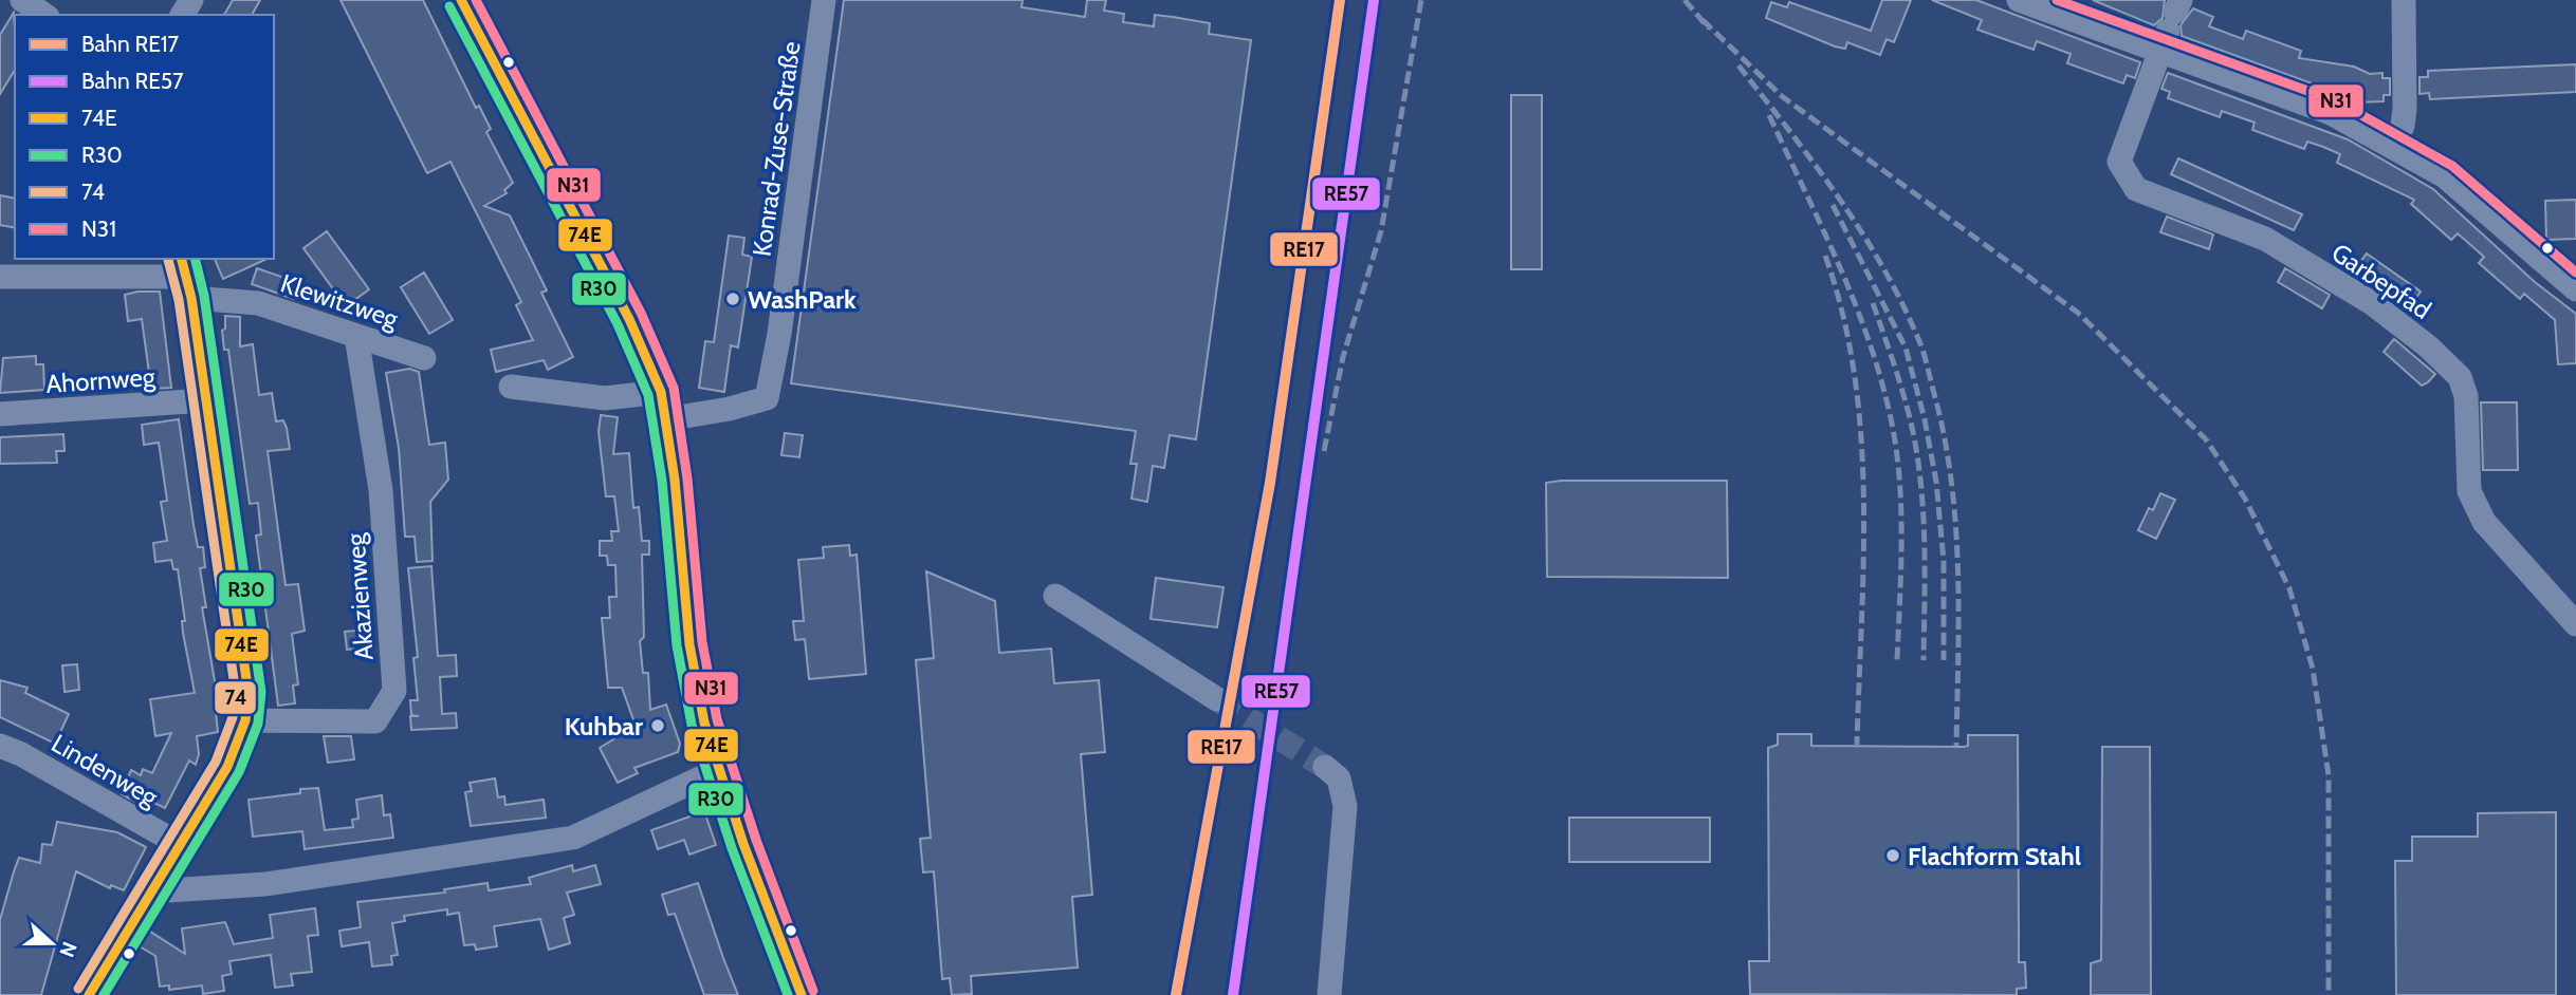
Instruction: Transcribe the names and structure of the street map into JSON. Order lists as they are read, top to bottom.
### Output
{
  "streets": {
    "street": [
      "Konrad-Zuse-Straße",
      "Garbepfad",
      "Klewitzweg",
      "Ahornweg",
      "Akazienweg",
      "Lindenweg"
    ]
  },
  "crossings": [
    ["Klewitzweg", "Akazienweg"]
  ],
  "places": ["WashPark", "Kuhbar", "Flachform Stahl"],
  "lines": [
    "rail line RE17",
    "rail line RE57",
    "transit line 74E",
    "transit line N31",
    "transit line R30",
    "transit line 74"
  ],
  "legend": [
    "Bahn RE17",
    "Bahn RE57",
    "74E",
    "R30",
    "74",
    "N31"
  ],
  "north": "right"
}
